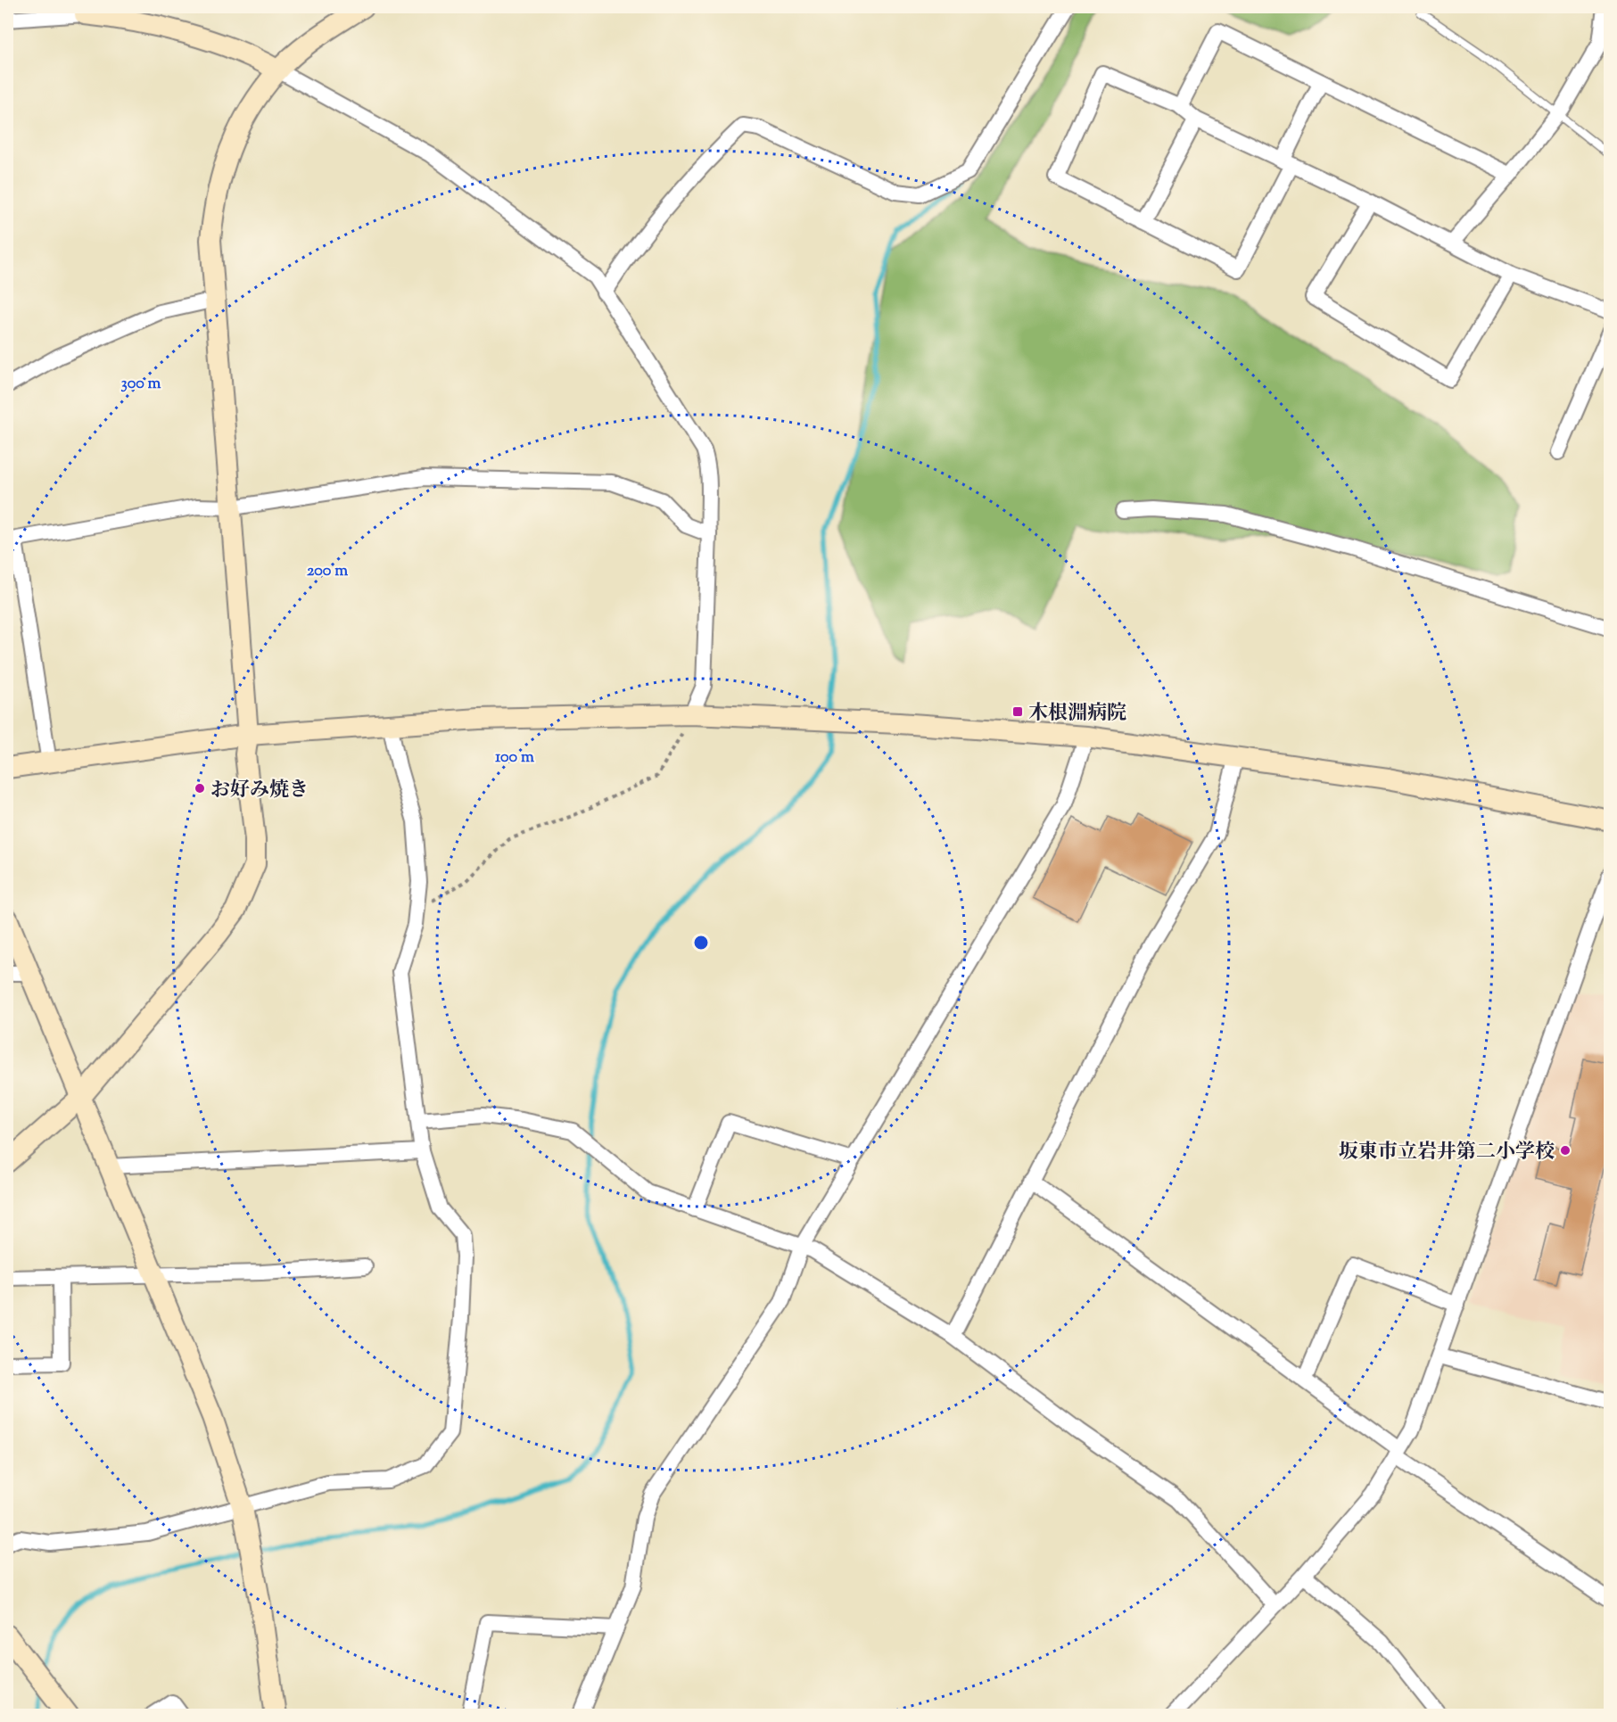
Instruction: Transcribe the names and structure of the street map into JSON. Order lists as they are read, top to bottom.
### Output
{
  "places": {
    "transit": ["木根淵病院"],
    "other": ["お好み焼き", "坂東市立岩井第二小学校"]
  },
  "rings": ["300 m", "200 m", "100 m"]
}
